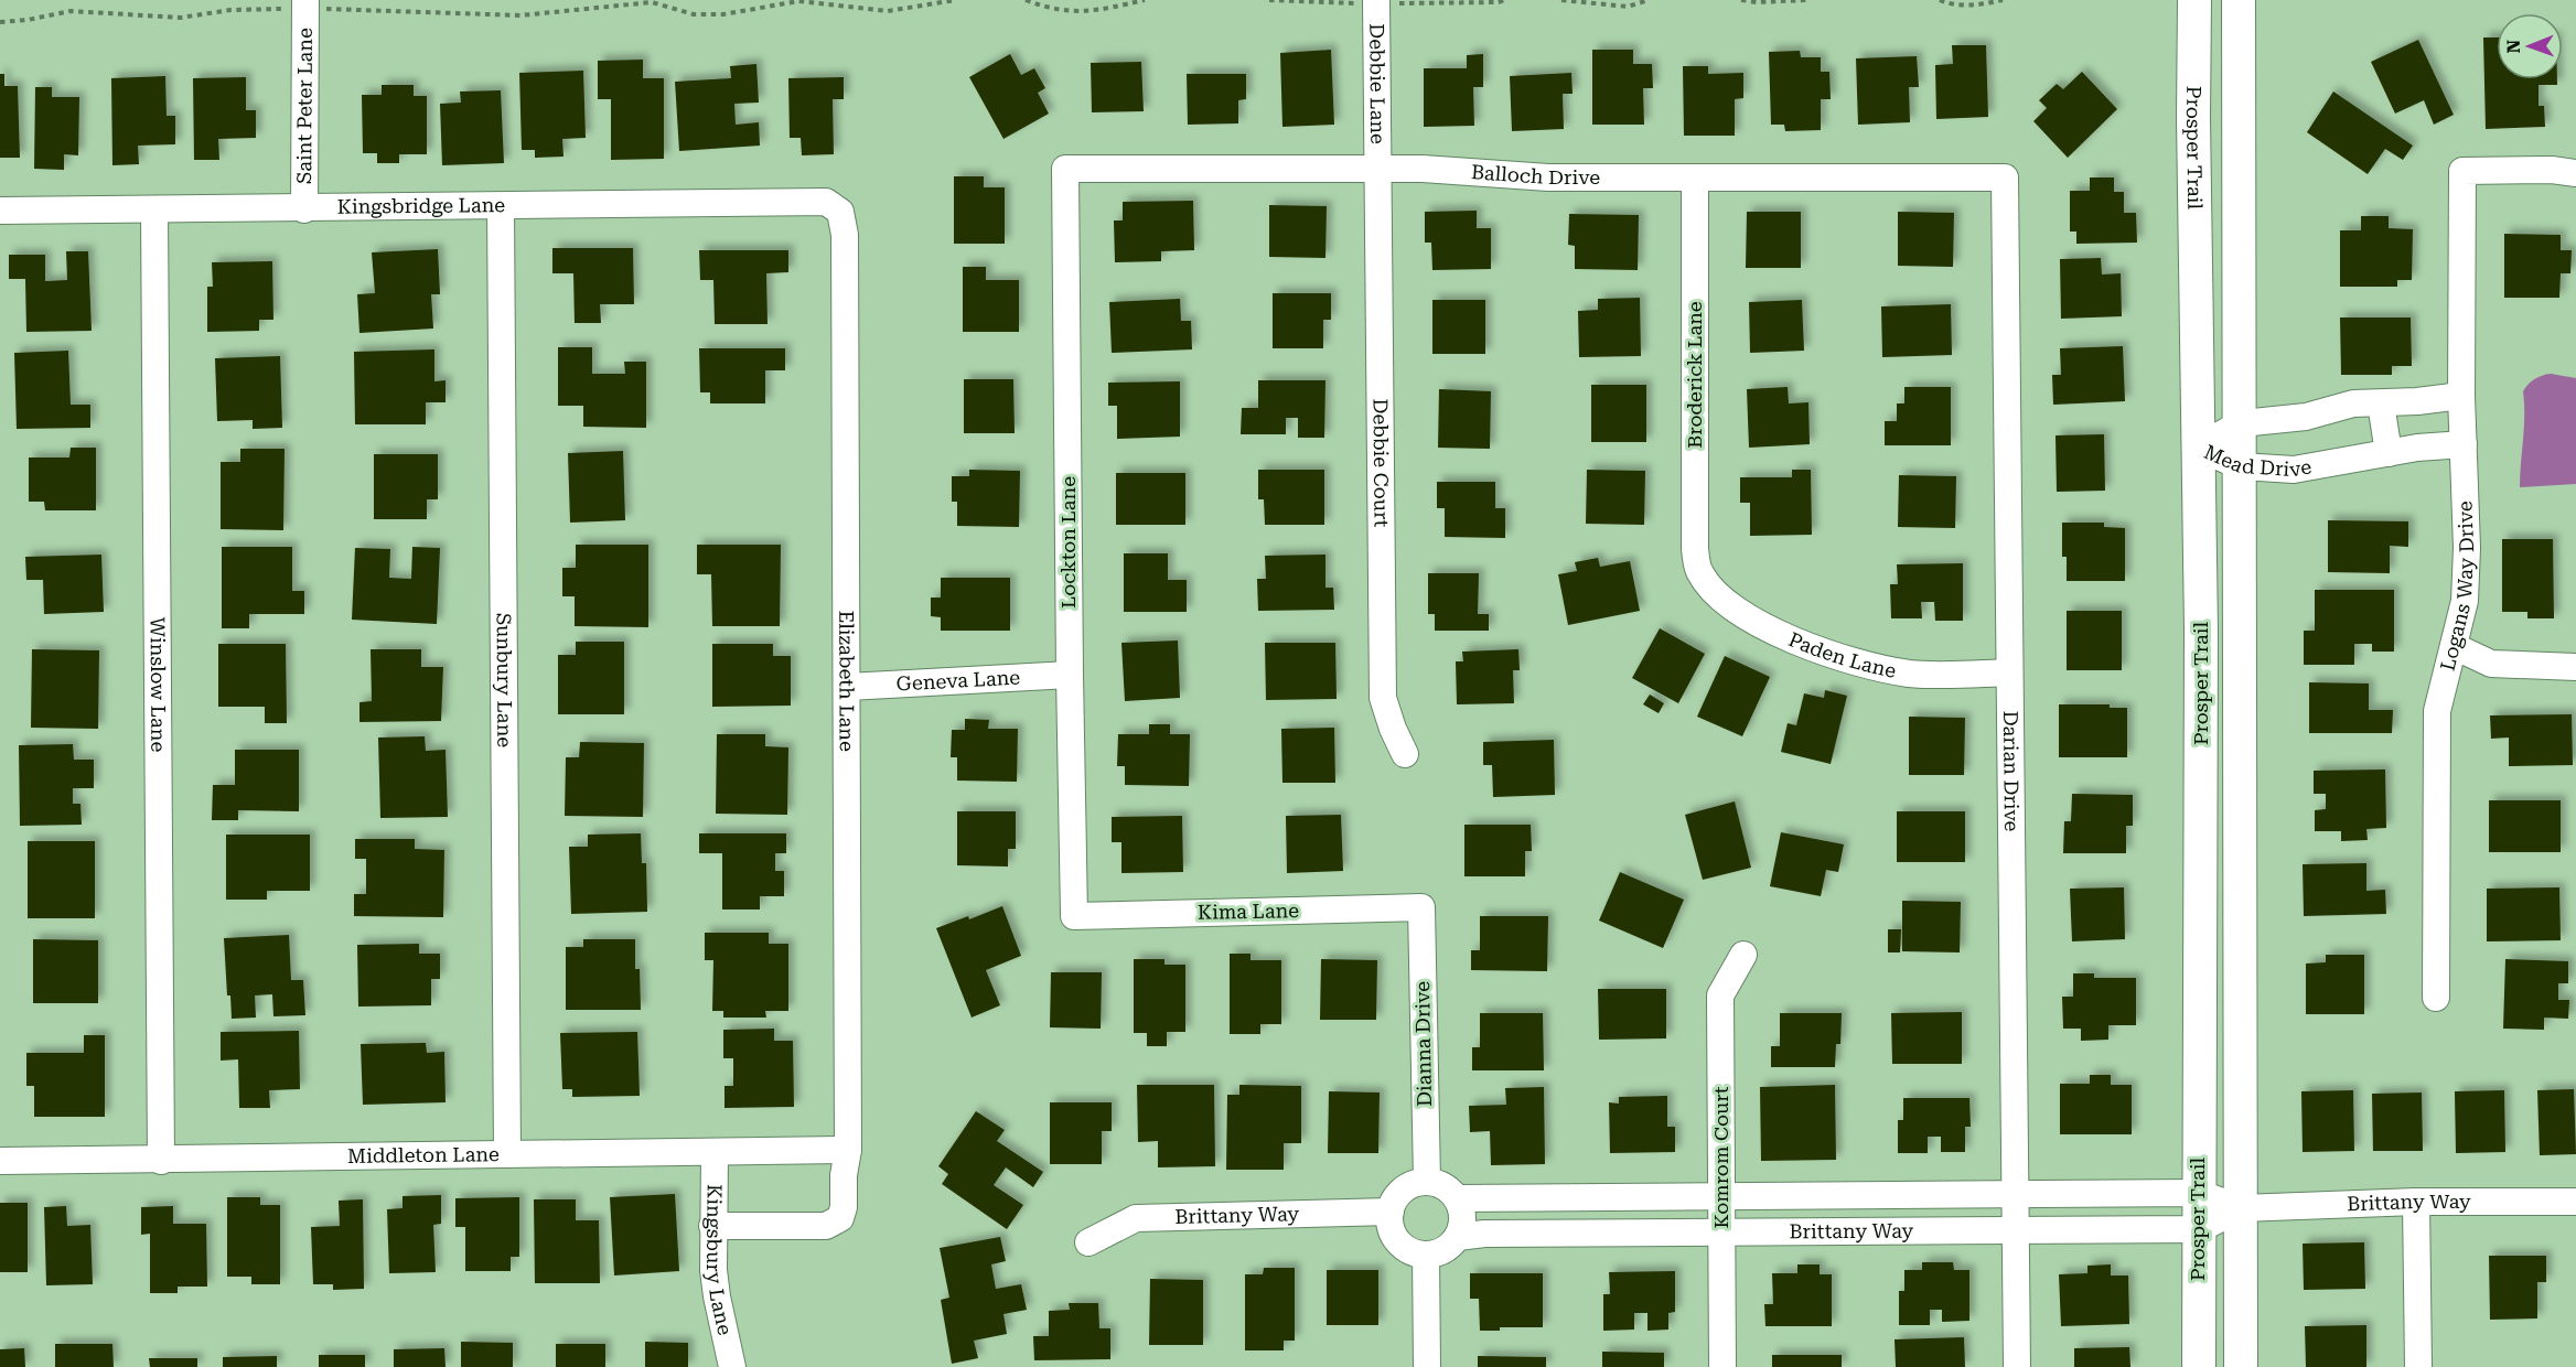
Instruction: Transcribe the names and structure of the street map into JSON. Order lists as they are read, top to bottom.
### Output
{
  "streets": {
    "main road": ["Prosper Trail"],
    "street": [
      "Debbie Lane",
      "Saint Peter Lane",
      "Balloch Drive",
      "Kingsbridge Lane",
      "Broderick Lane",
      "Mead Drive",
      "Debbie Court",
      "Lockton Lane",
      "Logans Way Drive",
      "Paden Lane",
      "Elizabeth Lane",
      "Sunbury Lane",
      "Geneva Lane",
      "Winslow Lane",
      "Darian Drive",
      "Kima Lane",
      "Dianna Drive",
      "Middleton Lane",
      "Komrom Court",
      "Brittany Way",
      "Kingsbury Lane"
    ]
  },
  "crossings": [
    ["Debbie Lane", "Balloch Drive"],
    ["Debbie Lane", "Debbie Court"],
    ["Saint Peter Lane", "Kingsbridge Lane"],
    ["Prosper Trail", "Mead Drive"],
    ["Prosper Trail", "Brittany Way"],
    ["Balloch Drive", "Broderick Lane"],
    ["Balloch Drive", "Debbie Court"],
    ["Balloch Drive", "Lockton Lane"],
    ["Balloch Drive", "Darian Drive"],
    ["Kingsbridge Lane", "Elizabeth Lane"],
    ["Kingsbridge Lane", "Sunbury Lane"],
    ["Kingsbridge Lane", "Winslow Lane"],
    ["Broderick Lane", "Paden Lane"],
    ["Mead Drive", "Logans Way Drive"],
    ["Lockton Lane", "Geneva Lane"],
    ["Lockton Lane", "Kima Lane"],
    ["Paden Lane", "Darian Drive"],
    ["Elizabeth Lane", "Geneva Lane"],
    ["Elizabeth Lane", "Middleton Lane"],
    ["Elizabeth Lane", "Kingsbury Lane"],
    ["Sunbury Lane", "Middleton Lane"],
    ["Winslow Lane", "Middleton Lane"],
    ["Darian Drive", "Brittany Way"],
    ["Kima Lane", "Dianna Drive"],
    ["Dianna Drive", "Brittany Way"],
    ["Middleton Lane", "Kingsbury Lane"],
    ["Komrom Court", "Brittany Way"]
  ],
  "north": "left"
}
